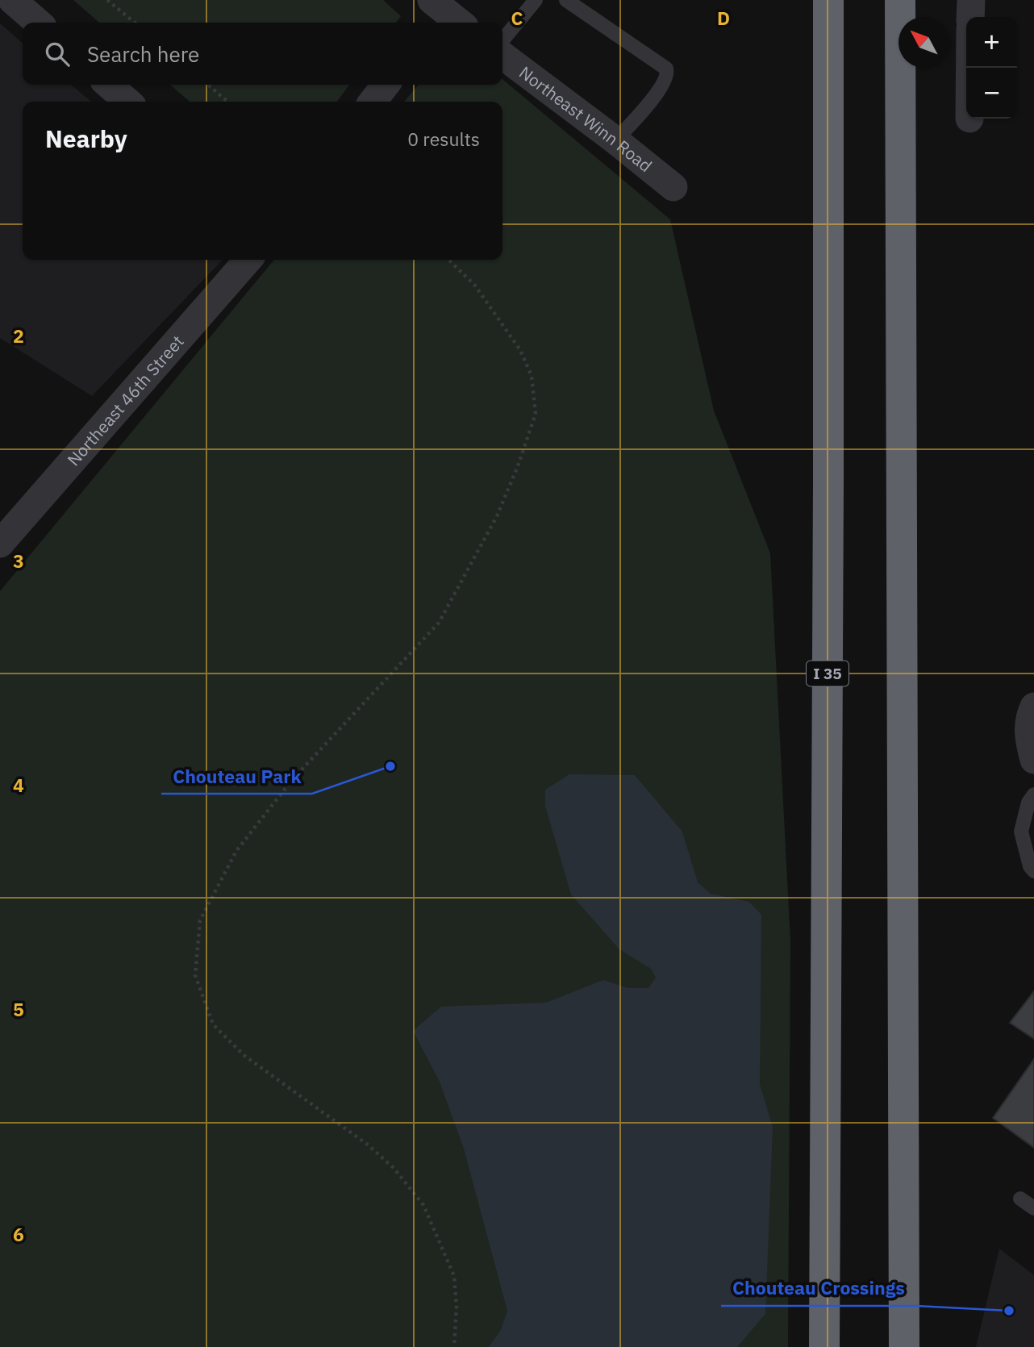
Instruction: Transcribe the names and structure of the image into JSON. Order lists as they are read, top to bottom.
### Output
{
  "streets": {
    "highway": ["I 35"],
    "street": ["Northeast Winn Road", "Northeast 46th Street"]
  },
  "places": ["Chouteau Park", "Chouteau Crossings"],
  "north": "top left",
  "page": {
    "map_buttons": ["+", "−"],
    "search": "Search here",
    "heading": ["Nearby", "0 results"]
  },
  "grid": {
    "columns": ["C", "D"],
    "rows": [
      "2",
      "3",
      "4",
      "5",
      "6"
    ]
  }
}
